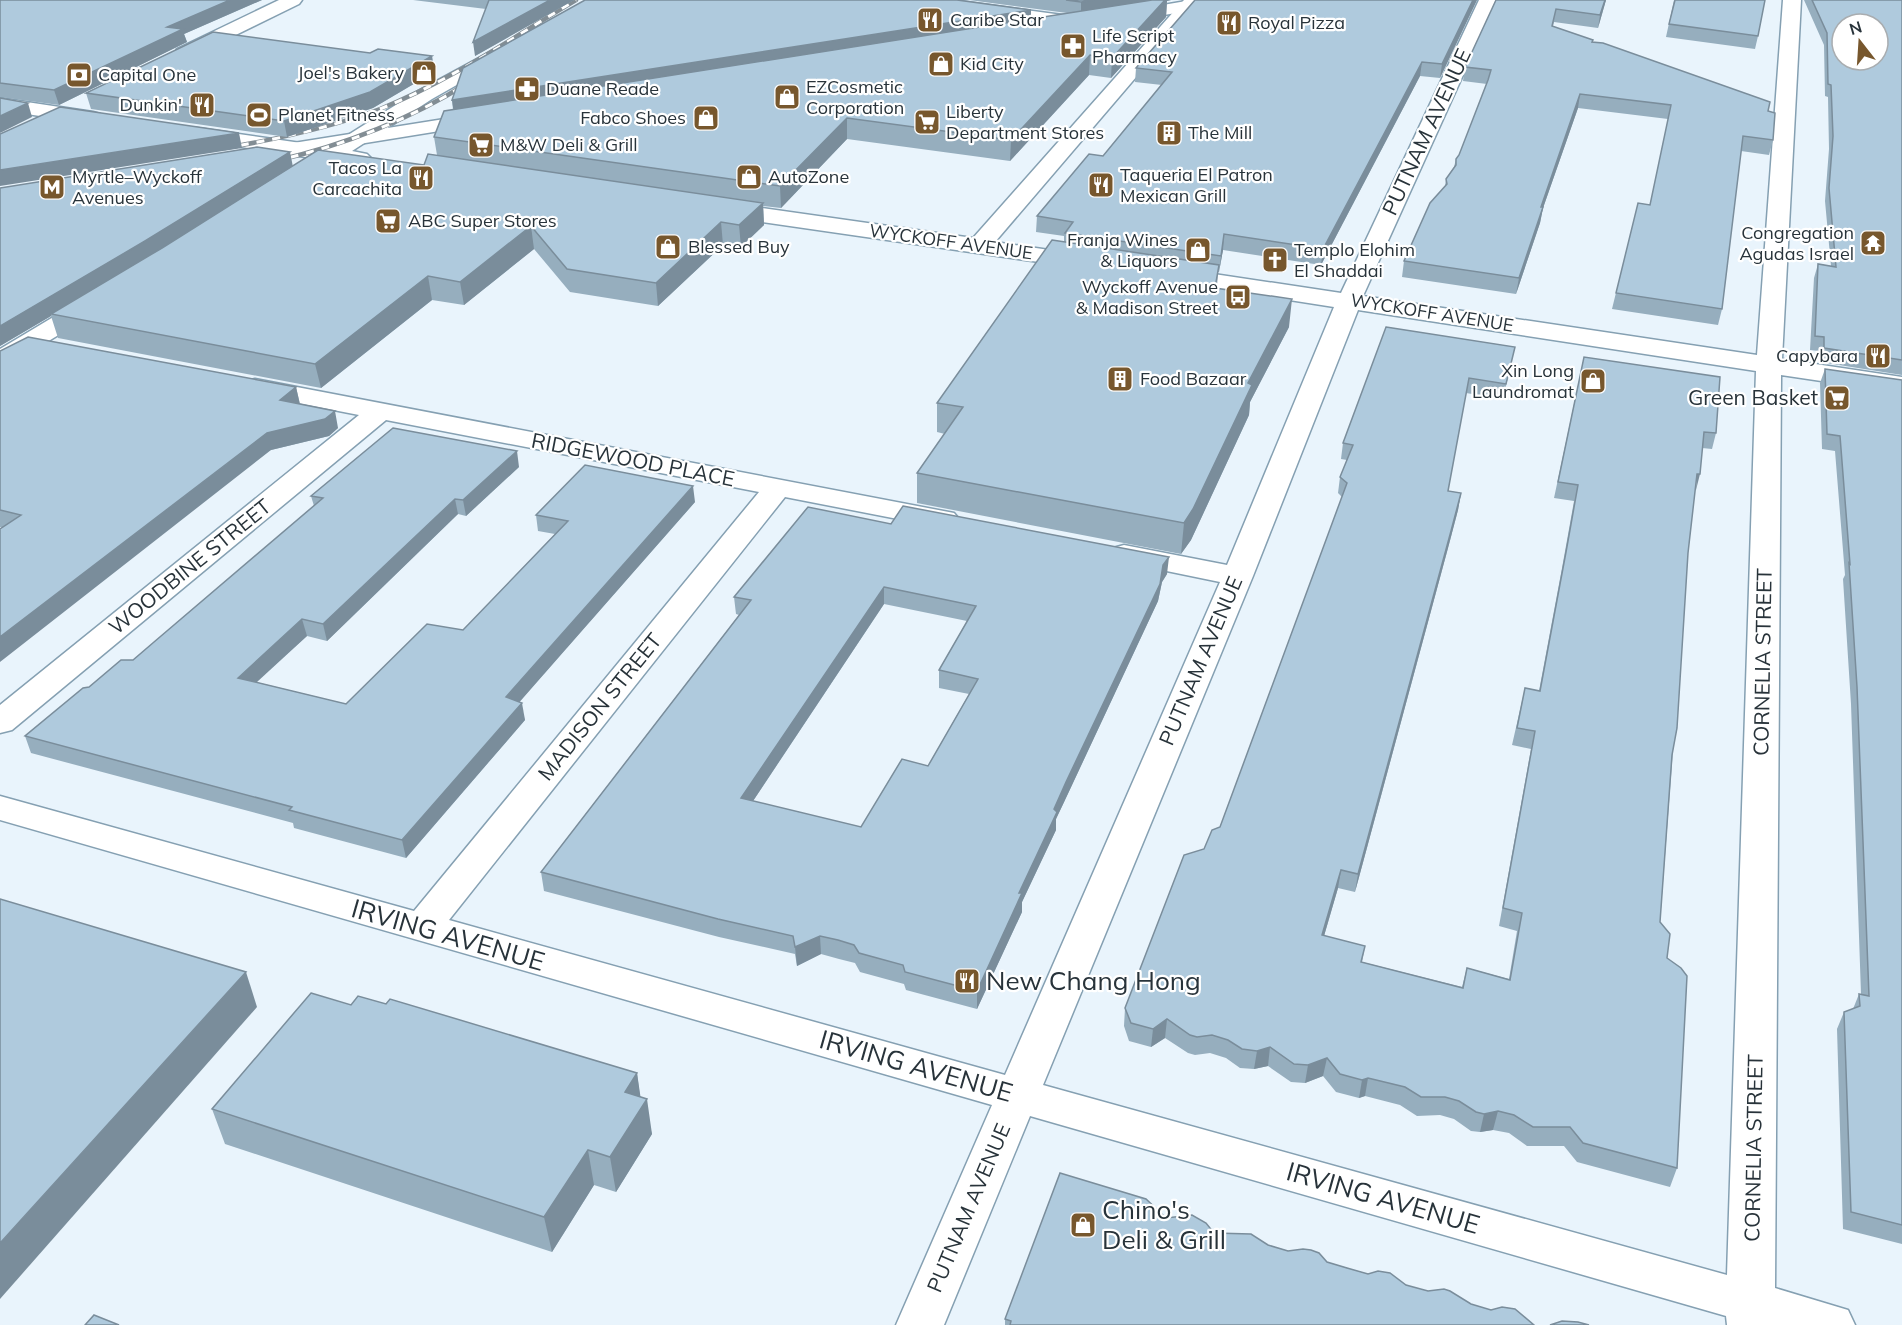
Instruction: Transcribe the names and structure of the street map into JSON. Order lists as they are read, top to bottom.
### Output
{
  "streets": {
    "street": [
      "PUTNAM AVENUE",
      "WYCKOFF AVENUE",
      "RIDGEWOOD PLACE",
      "WOODBINE STREET",
      "CORNELIA STREET",
      "MADISON STREET",
      "IRVING AVENUE"
    ]
  },
  "crossings": [
    ["PUTNAM AVENUE", "WYCKOFF AVENUE"],
    ["PUTNAM AVENUE", "IRVING AVENUE"],
    ["WYCKOFF AVENUE", "CORNELIA STREET"],
    ["RIDGEWOOD PLACE", "WOODBINE STREET"],
    ["RIDGEWOOD PLACE", "MADISON STREET"],
    ["CORNELIA STREET", "IRVING AVENUE"],
    ["MADISON STREET", "IRVING AVENUE"]
  ],
  "places": {
    "restaurant": [
      "Caribe Star",
      "Royal Pizza",
      "Dunkin'",
      "Tacos La Carcachita",
      "Taqueria El Patron Mexican Grill",
      "Capybara",
      "New Chang Hong"
    ],
    "pharmacy": ["Life Script Pharmacy", "Duane Reade"],
    "shop": [
      "Kid City",
      "Joel's Bakery",
      "EZCosmetic Corporation",
      "Fabco Shoes",
      "AutoZone",
      "Blessed Buy",
      "Franja Wines & Liquors",
      "Xin Long Laundromat",
      "Chino's Deli & Grill"
    ],
    "bank": ["Capital One"],
    "sports": ["Planet Fitness"],
    "supermarket": [
      "Liberty Department Stores",
      "M&W Deli & Grill",
      "ABC Super Stores",
      "Green Basket"
    ],
    "building": ["The Mill", "Food Bazaar"],
    "metro station": ["Myrtle–Wyckoff Avenues"],
    "temple": ["Congregation Agudas Israel"],
    "church": ["Templo Elohim El Shaddai"],
    "bus stop": ["Wyckoff Avenue & Madison Street"]
  },
  "north": "top"
}
